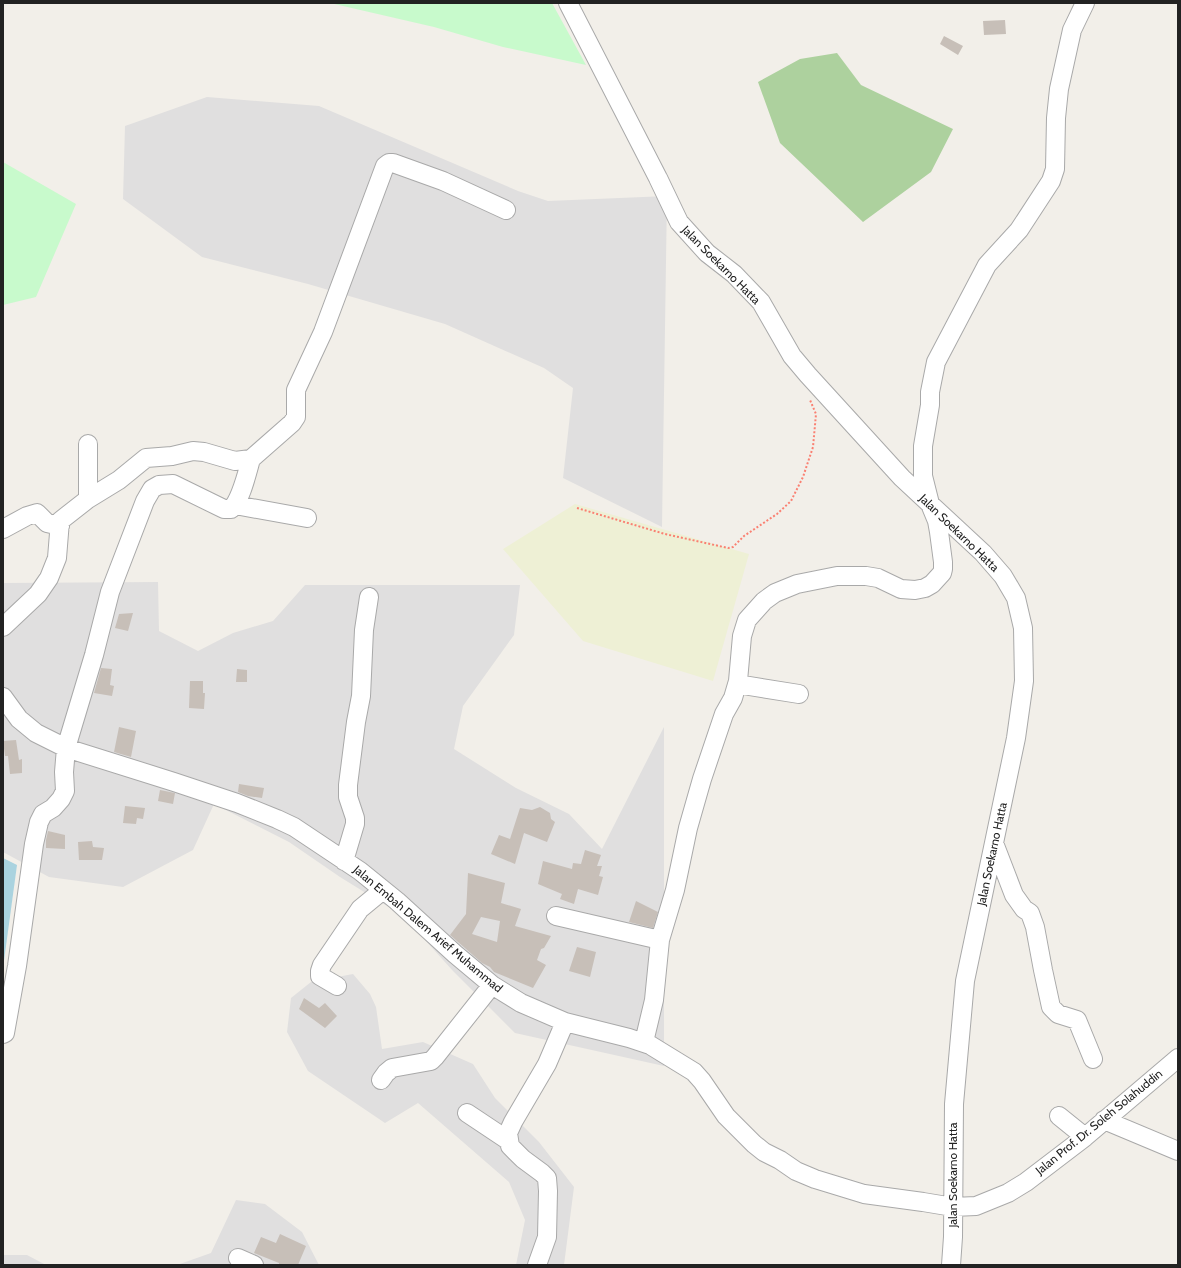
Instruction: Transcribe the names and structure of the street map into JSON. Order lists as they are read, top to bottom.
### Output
{
  "streets": {
    "street": ["Jalan Soekarno Hatta", "Jalan Embah Dalem Arief Muhammad", "Jalan Prof. Dr. Soleh Solahuddin"]
  },
  "crossings": [
    ["Jalan Soekarno Hatta", "Jalan Embah Dalem Arief Muhammad"],
    ["Jalan Soekarno Hatta", "Jalan Prof. Dr. Soleh Solahuddin"],
    ["Jalan Embah Dalem Arief Muhammad", "Jalan Prof. Dr. Soleh Solahuddin"]
  ]
}
